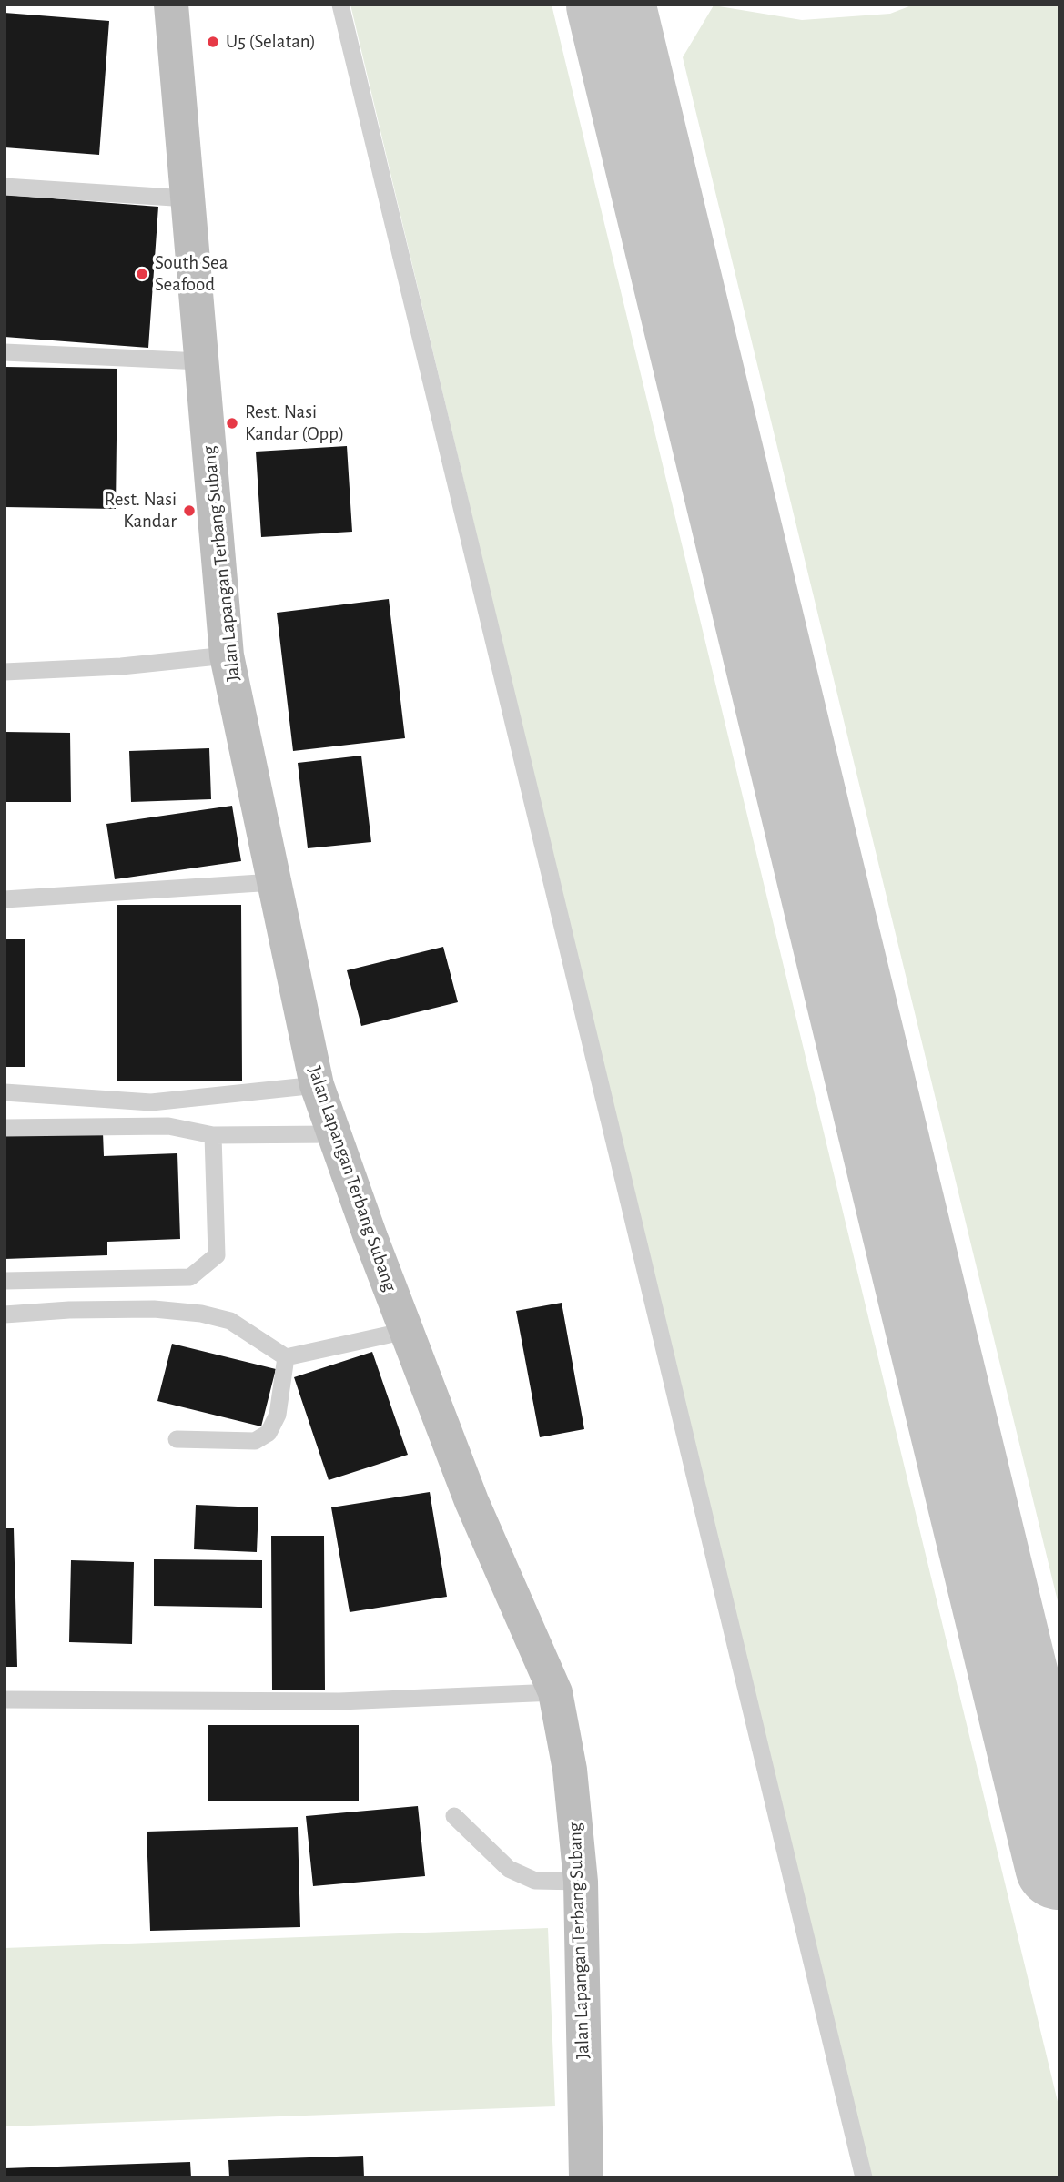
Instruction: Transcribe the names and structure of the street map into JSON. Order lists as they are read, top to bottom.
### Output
{
  "streets": {
    "street": ["Jalan Lapangan Terbang Subang"]
  },
  "places": [
    "U5 (Selatan)",
    "South Sea Seafood",
    "Rest. Nasi Kandar (Opp)",
    "Rest. Nasi Kandar"
  ]
}
